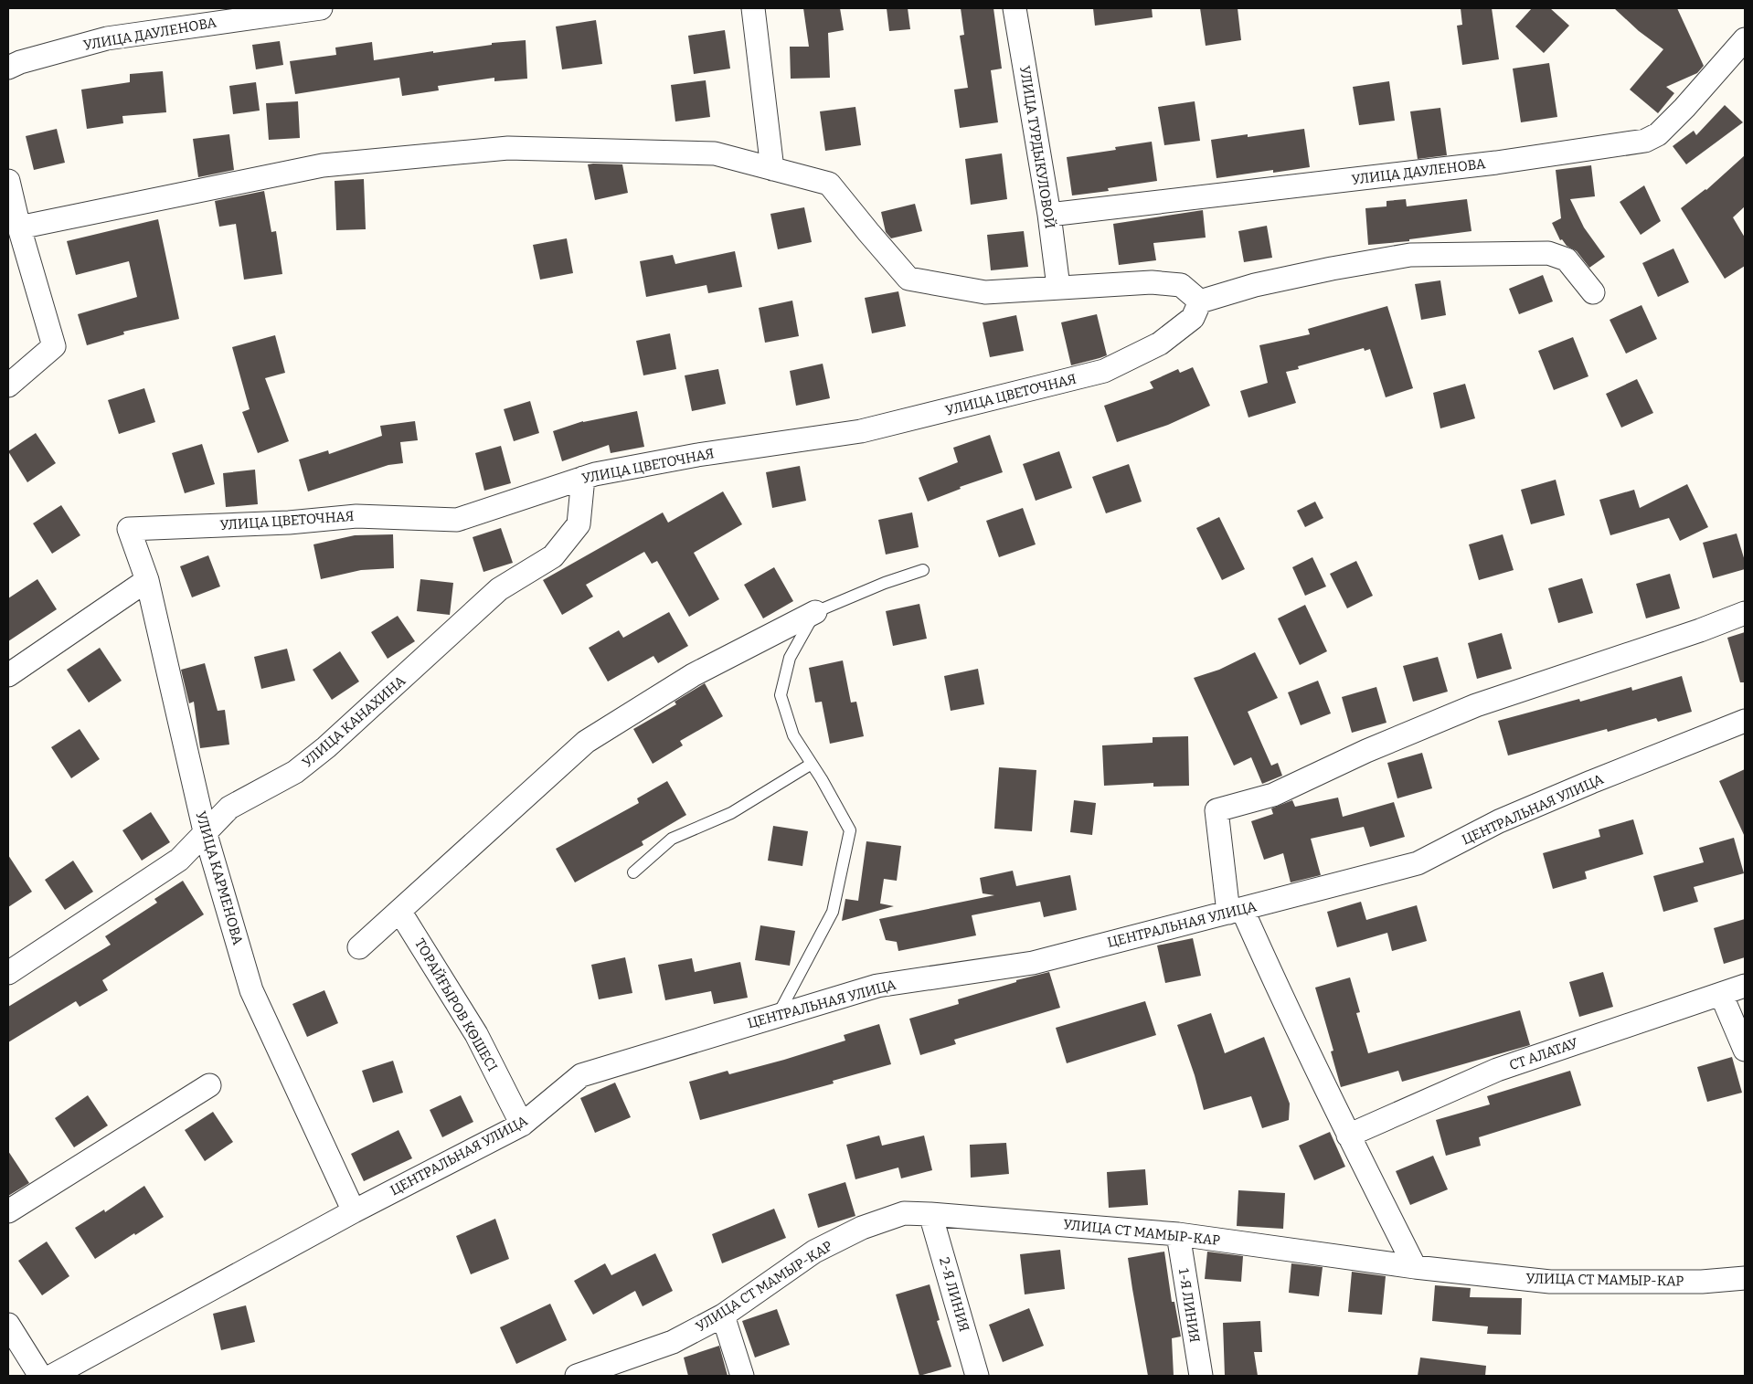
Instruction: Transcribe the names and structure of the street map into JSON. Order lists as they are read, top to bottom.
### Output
{
  "streets": {
    "street": [
      "УЛИЦА ДАУЛЕНОВА",
      "УЛИЦА ТУРДЫКУЛОВОЙ",
      "УЛИЦА ЦВЕТОЧНАЯ",
      "УЛИЦА КАНАХИНА",
      "ЦЕНТРАЛЬНАЯ УЛИЦА",
      "УЛИЦА КАРМЕНОВА",
      "ТОРАЙҒЫРОВ КӨШЕСІ",
      "СТ АЛАТАУ",
      "УЛИЦА СТ МАМЫР-КАР",
      "2-Я ЛИНИЯ",
      "1-Я ЛИНИЯ"
    ]
  },
  "crossings": [
    ["УЛИЦА ДАУЛЕНОВА", "УЛИЦА ТУРДЫКУЛОВОЙ"],
    ["УЛИЦА ЦВЕТОЧНАЯ", "УЛИЦА КАНАХИНА"],
    ["УЛИЦА ЦВЕТОЧНАЯ", "УЛИЦА КАРМЕНОВА"],
    ["УЛИЦА КАНАХИНА", "УЛИЦА КАРМЕНОВА"],
    ["ЦЕНТРАЛЬНАЯ УЛИЦА", "УЛИЦА КАРМЕНОВА"],
    ["ЦЕНТРАЛЬНАЯ УЛИЦА", "ТОРАЙҒЫРОВ КӨШЕСІ"],
    ["УЛИЦА СТ МАМЫР-КАР", "2-Я ЛИНИЯ"],
    ["УЛИЦА СТ МАМЫР-КАР", "1-Я ЛИНИЯ"]
  ]
}
